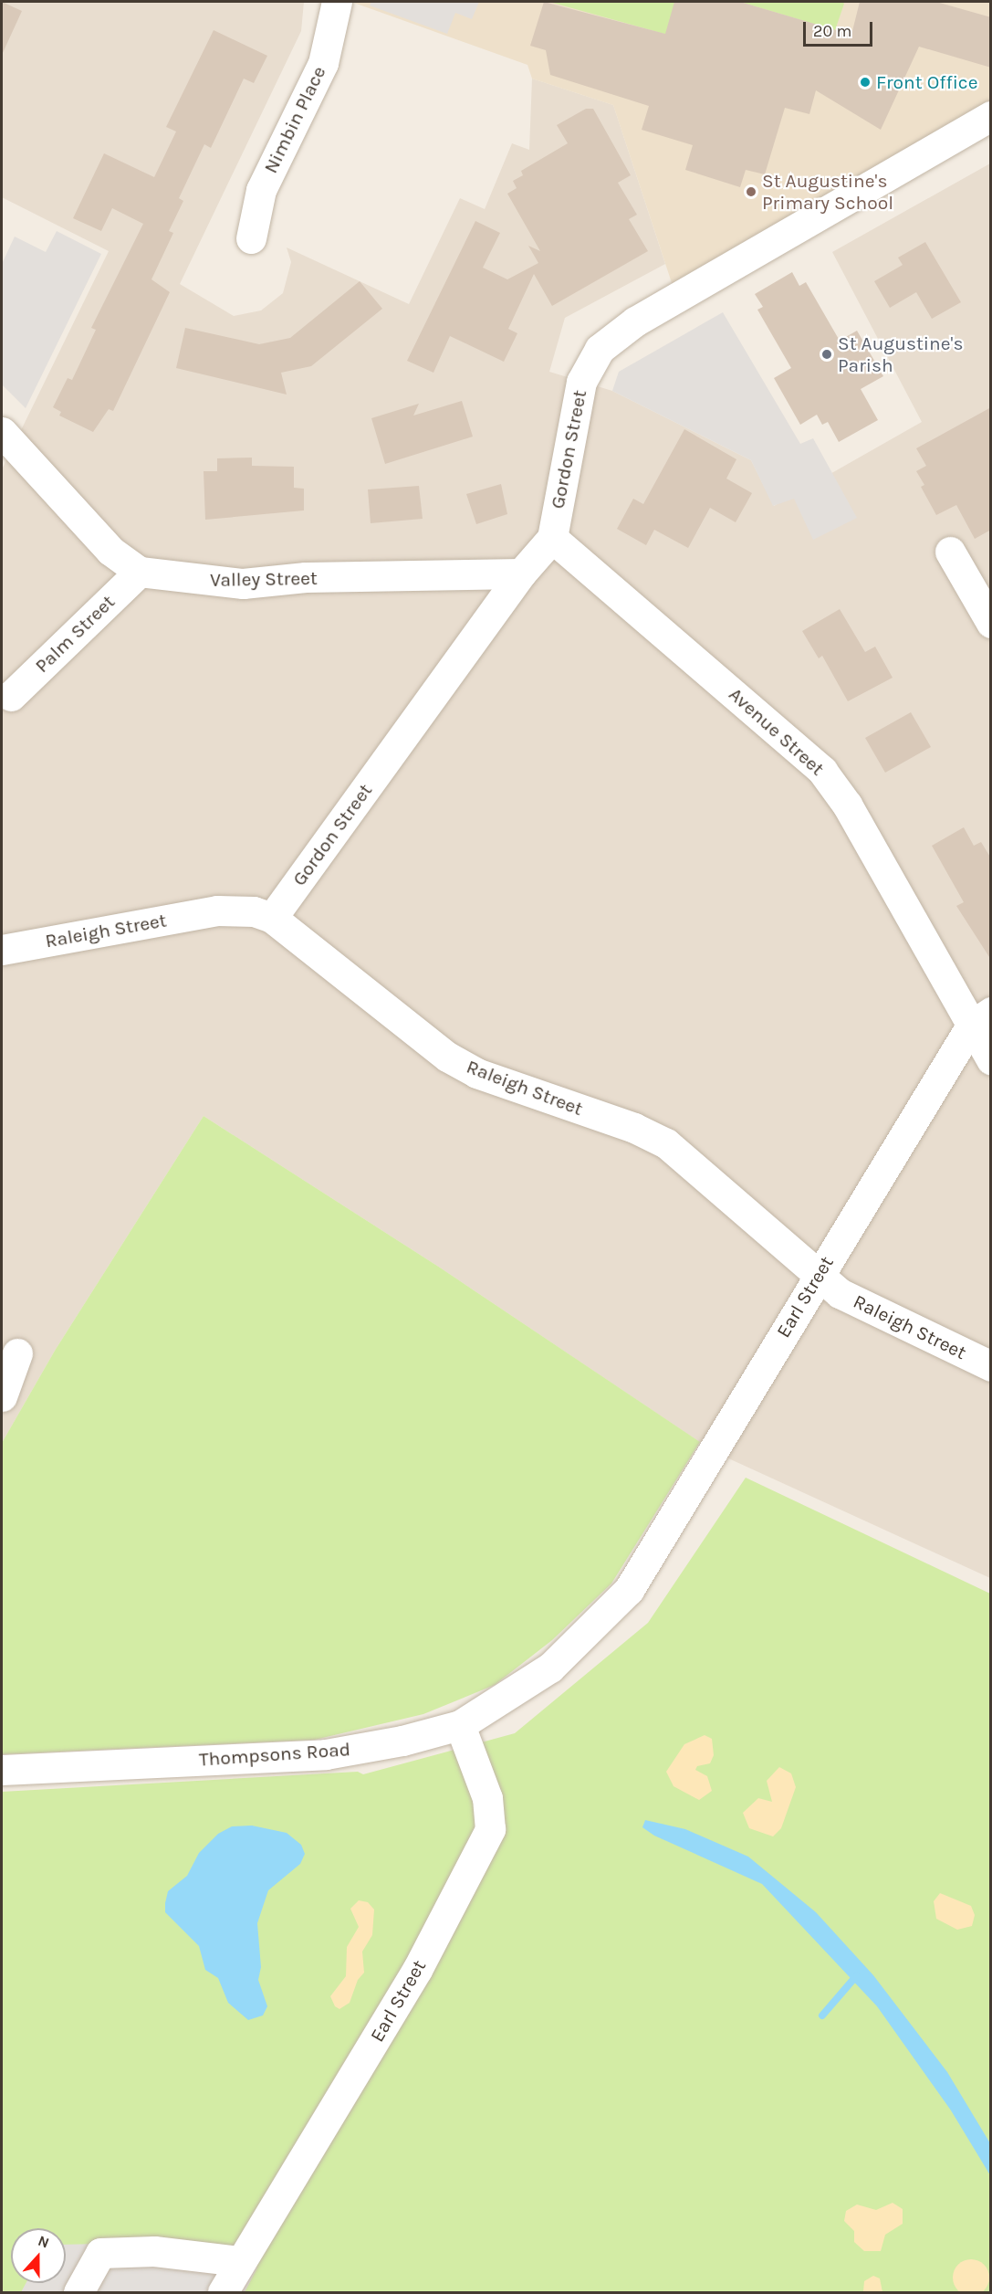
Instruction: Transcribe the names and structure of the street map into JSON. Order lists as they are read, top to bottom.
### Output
{
  "streets": {
    "street": [
      "Nimbin Place",
      "Gordon Street",
      "Valley Street",
      "Palm Street",
      "Avenue Street",
      "Raleigh Street",
      "Earl Street",
      "Thompsons Road"
    ]
  },
  "crossings": [
    ["Gordon Street", "Valley Street"],
    ["Gordon Street", "Avenue Street"],
    ["Gordon Street", "Raleigh Street"],
    ["Valley Street", "Palm Street"],
    ["Avenue Street", "Earl Street"],
    ["Raleigh Street", "Earl Street"],
    ["Earl Street", "Thompsons Road"]
  ],
  "places": ["Front Office", "St Augustine's Primary School", "St Augustine's Parish"],
  "scale_bar": "20 m",
  "north": "top"
}
